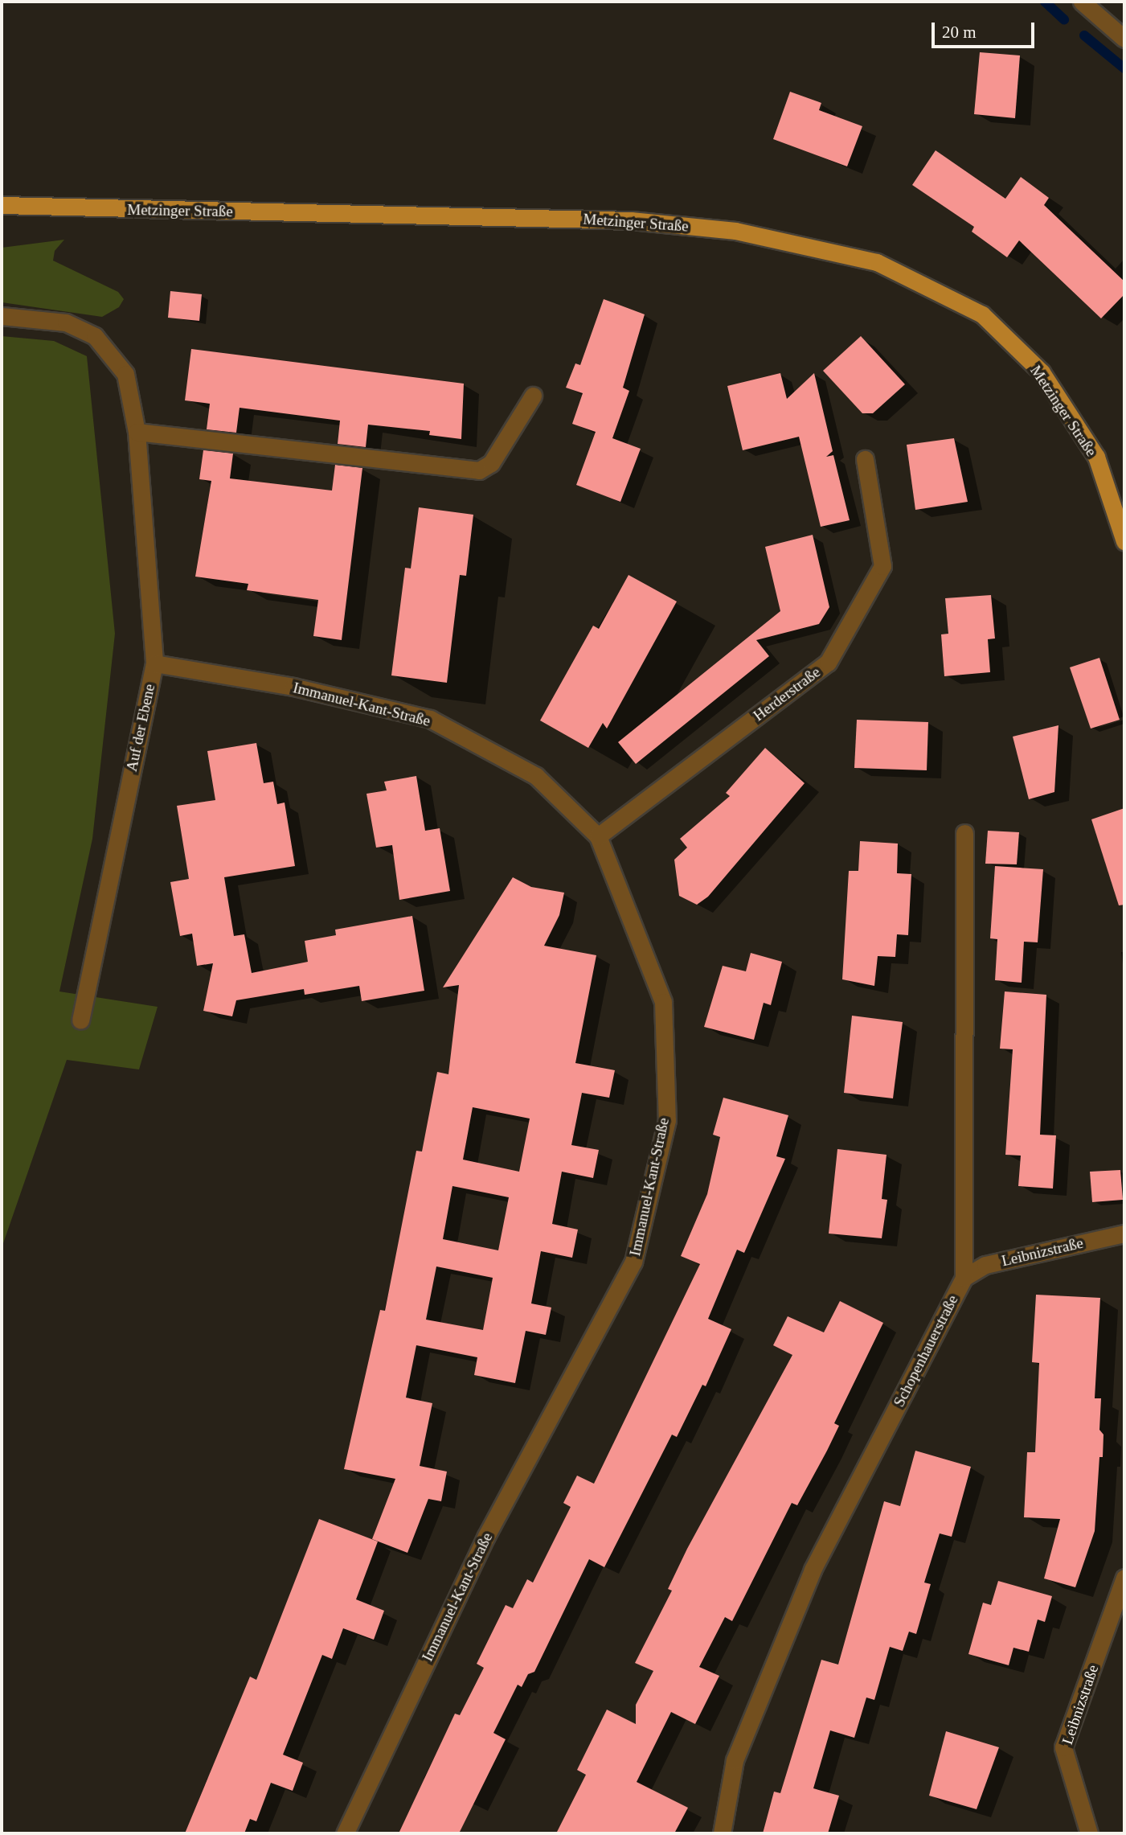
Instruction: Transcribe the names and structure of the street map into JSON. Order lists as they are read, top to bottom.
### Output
{
  "streets": {
    "main road": ["Metzinger Straße"],
    "street": [
      "Herderstraße",
      "Immanuel-Kant-Straße",
      "Auf der Ebene",
      "Leibnizstraße",
      "Schopenhauerstraße"
    ]
  },
  "crossings": [
    ["Herderstraße", "Immanuel-Kant-Straße"],
    ["Immanuel-Kant-Straße", "Auf der Ebene"],
    ["Leibnizstraße", "Schopenhauerstraße"]
  ],
  "scale_bar": "20 m"
}
